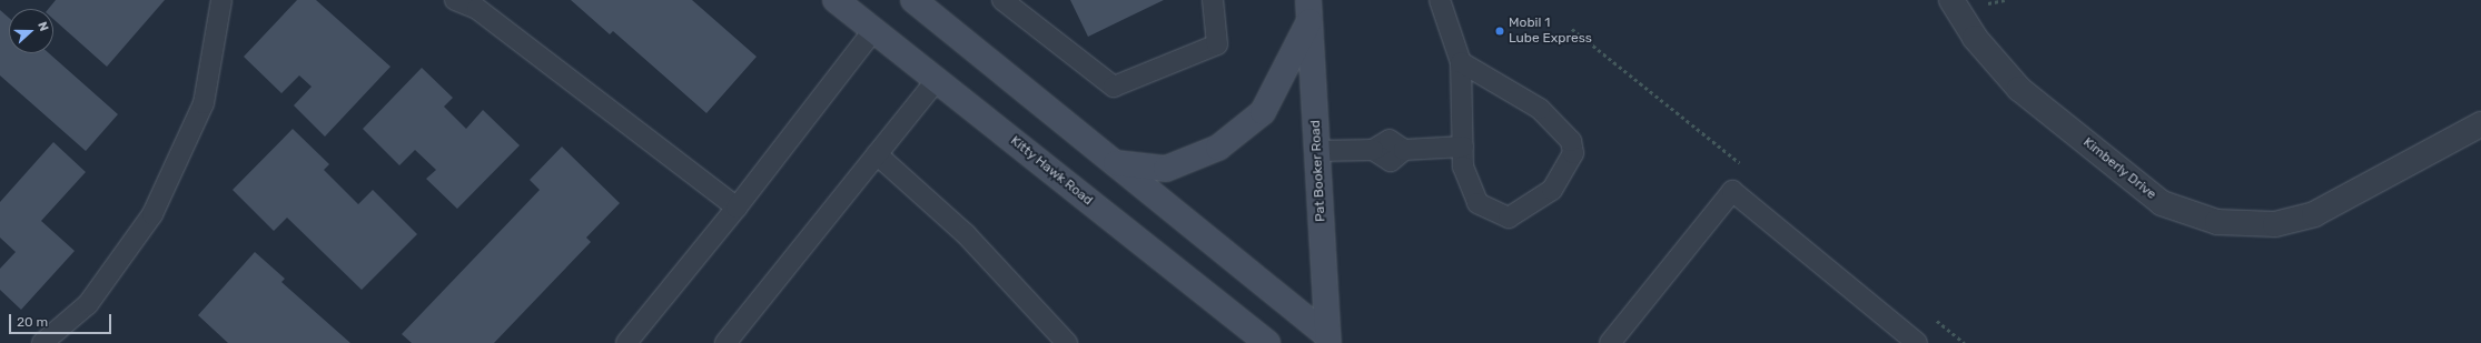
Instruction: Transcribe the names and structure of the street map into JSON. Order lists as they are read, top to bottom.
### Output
{
  "streets": {
    "main road": ["Kitty Hawk Road", "Pat Booker Road"],
    "street": ["Kimberly Drive"]
  },
  "places": ["Mobil 1 Lube Express"],
  "scale_bar": "20 m",
  "north": "right"
}
